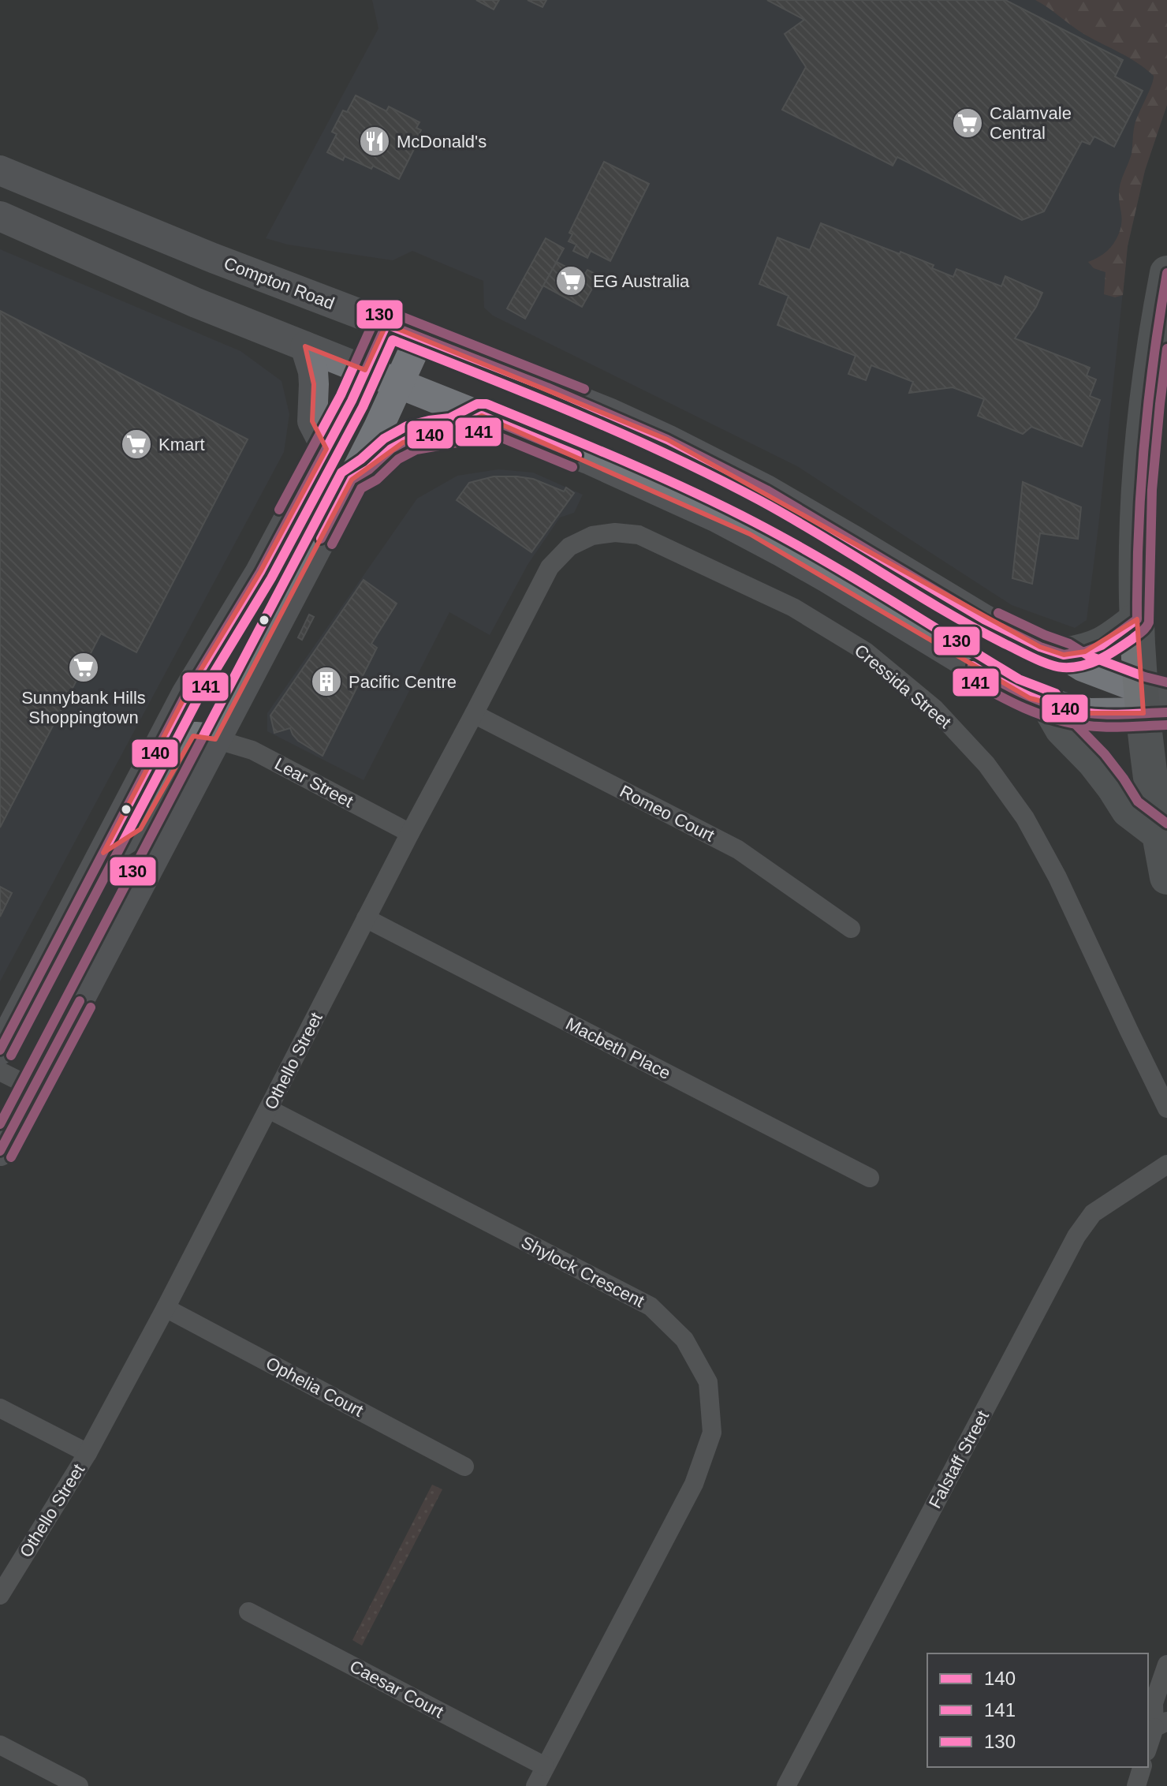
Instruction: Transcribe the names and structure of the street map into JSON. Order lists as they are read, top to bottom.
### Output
{
  "streets": {
    "main road": ["Compton Road"],
    "street": [
      "Cressida Street",
      "Lear Street",
      "Romeo Court",
      "Macbeth Place",
      "Othello Street",
      "Shylock Crescent",
      "Ophelia Court",
      "Falstaff Street",
      "Caesar Court"
    ]
  },
  "crossings": [
    ["Cressida Street", "Othello Street"],
    ["Lear Street", "Othello Street"],
    ["Romeo Court", "Othello Street"],
    ["Macbeth Place", "Othello Street"],
    ["Othello Street", "Shylock Crescent"],
    ["Othello Street", "Ophelia Court"],
    ["Shylock Crescent", "Caesar Court"]
  ],
  "places": {
    "supermarket": [
      "Calamvale Central",
      "EG Australia",
      "Kmart",
      "Sunnybank Hills Shoppingtown"
    ],
    "restaurant": ["McDonald's"],
    "building": ["Pacific Centre"]
  },
  "lines": ["transit line 140", "transit line 130", "transit line 141"],
  "legend": ["140", "141", "130"]
}
